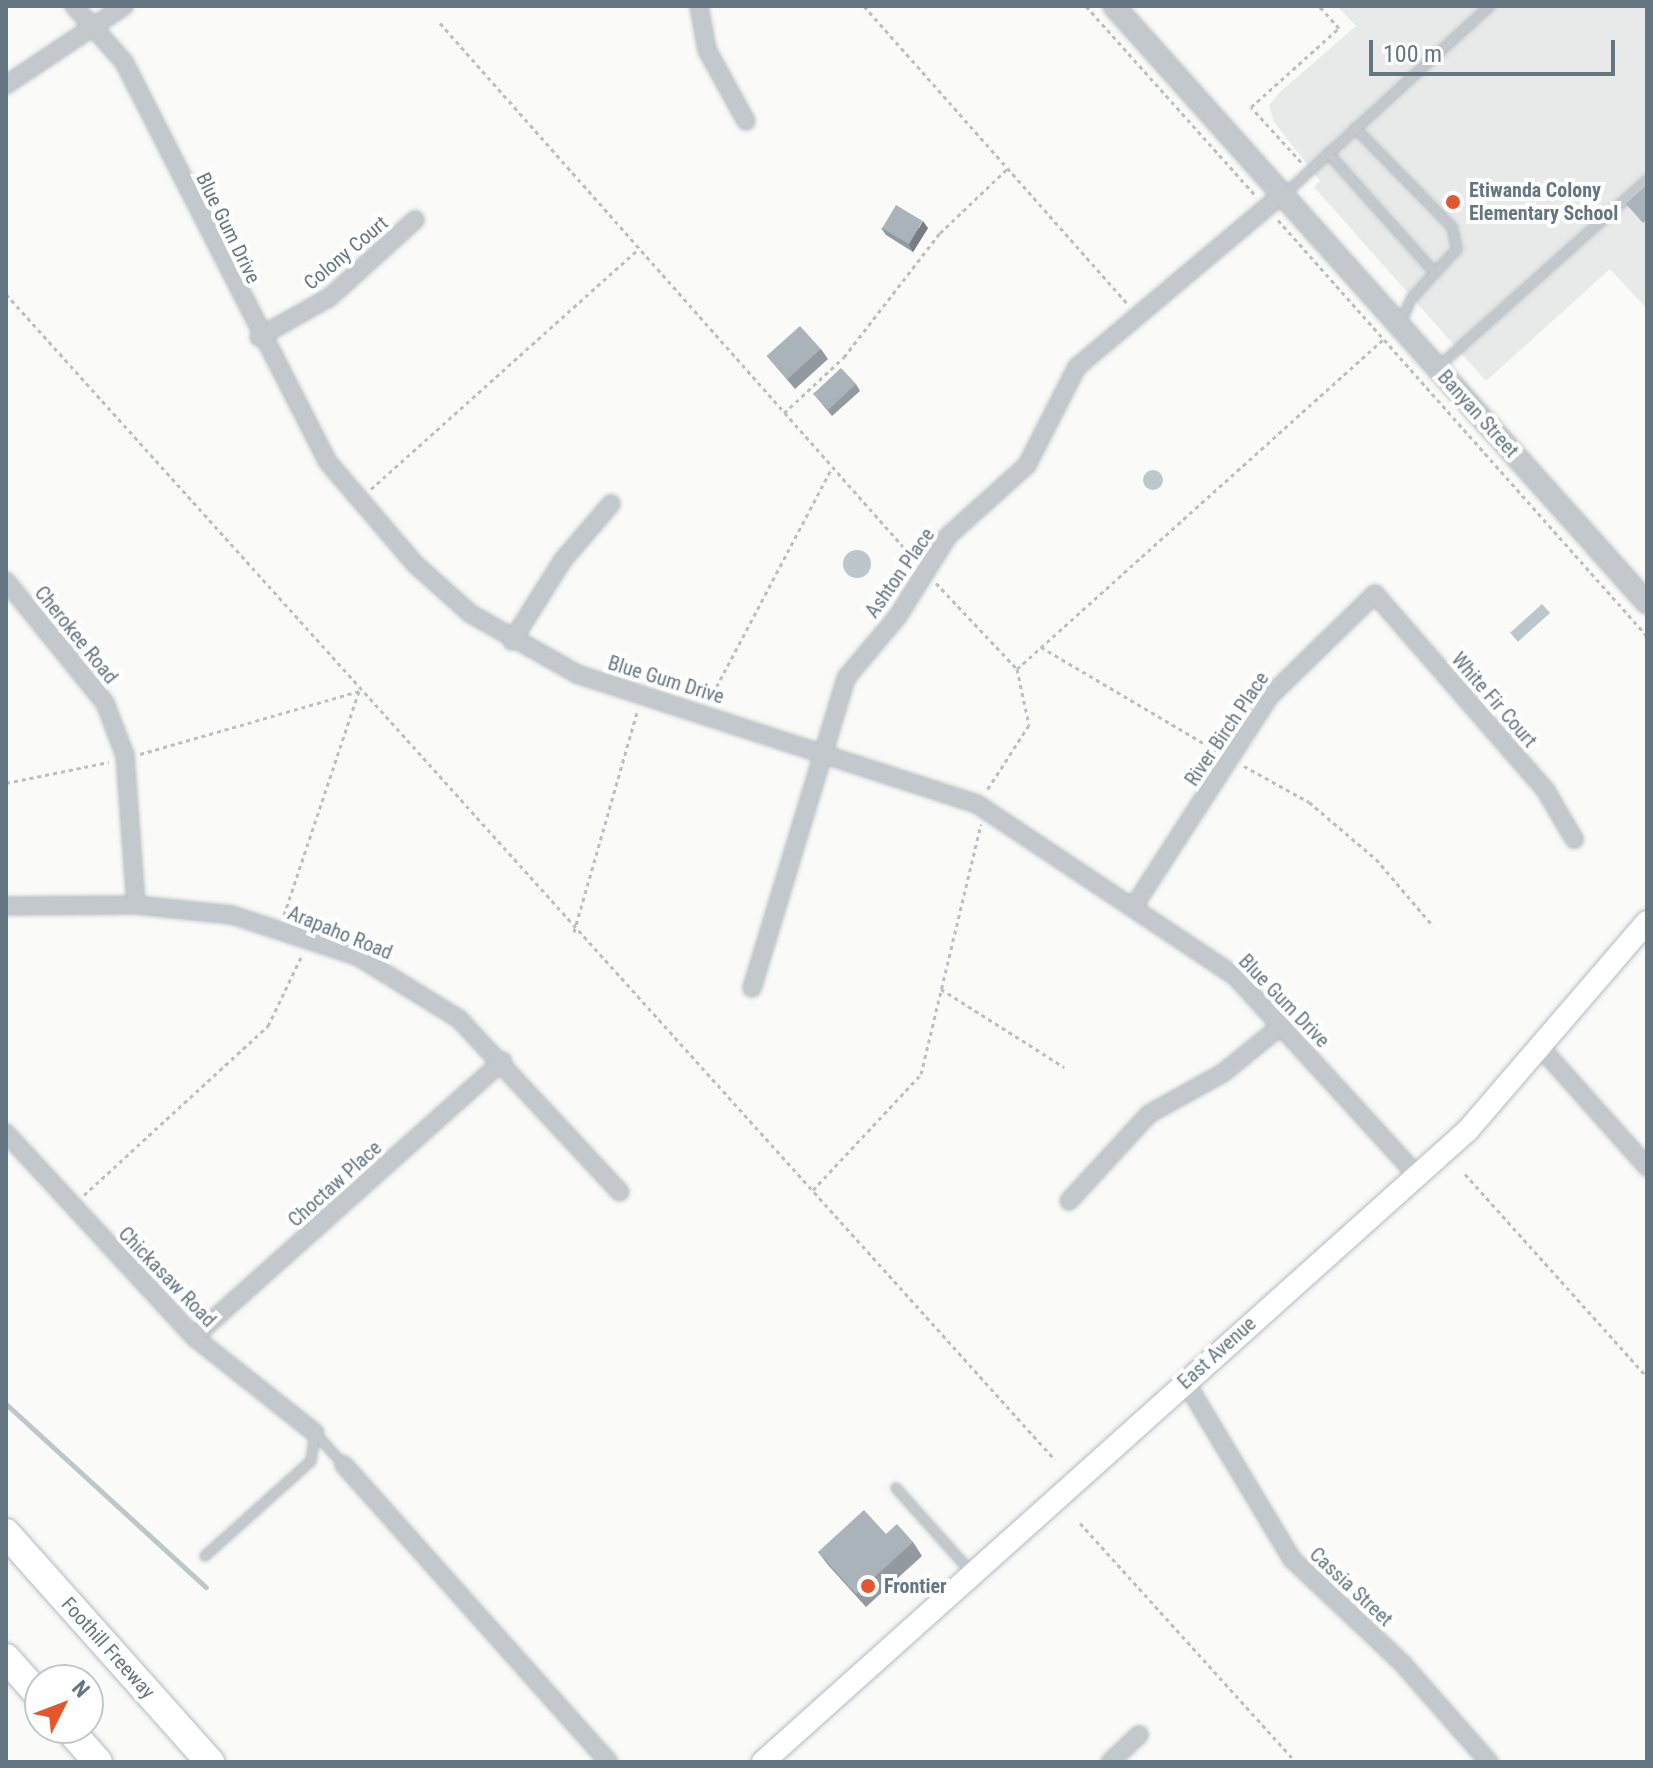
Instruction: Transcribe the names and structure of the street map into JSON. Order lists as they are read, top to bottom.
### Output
{
  "streets": {
    "highway": ["Foothill Freeway"],
    "main road": ["East Avenue"],
    "street": [
      "Blue Gum Drive",
      "Colony Court",
      "Banyan Street",
      "Ashton Place",
      "Cherokee Road",
      "White Fir Court",
      "River Birch Place",
      "Arapaho Road",
      "Choctaw Place",
      "Chickasaw Road",
      "Cassia Street"
    ]
  },
  "crossings": [
    ["Blue Gum Drive", "Colony Court"],
    ["Blue Gum Drive", "Ashton Place"],
    ["Blue Gum Drive", "River Birch Place"],
    ["Blue Gum Drive", "East Avenue"],
    ["Banyan Street", "Ashton Place"],
    ["Cherokee Road", "Arapaho Road"],
    ["White Fir Court", "River Birch Place"],
    ["Arapaho Road", "Choctaw Place"],
    ["Choctaw Place", "Chickasaw Road"],
    ["East Avenue", "Cassia Street"]
  ],
  "places": ["Etiwanda Colony Elementary School", "Frontier"],
  "scale_bar": "100 m",
  "north": "top right"
}
